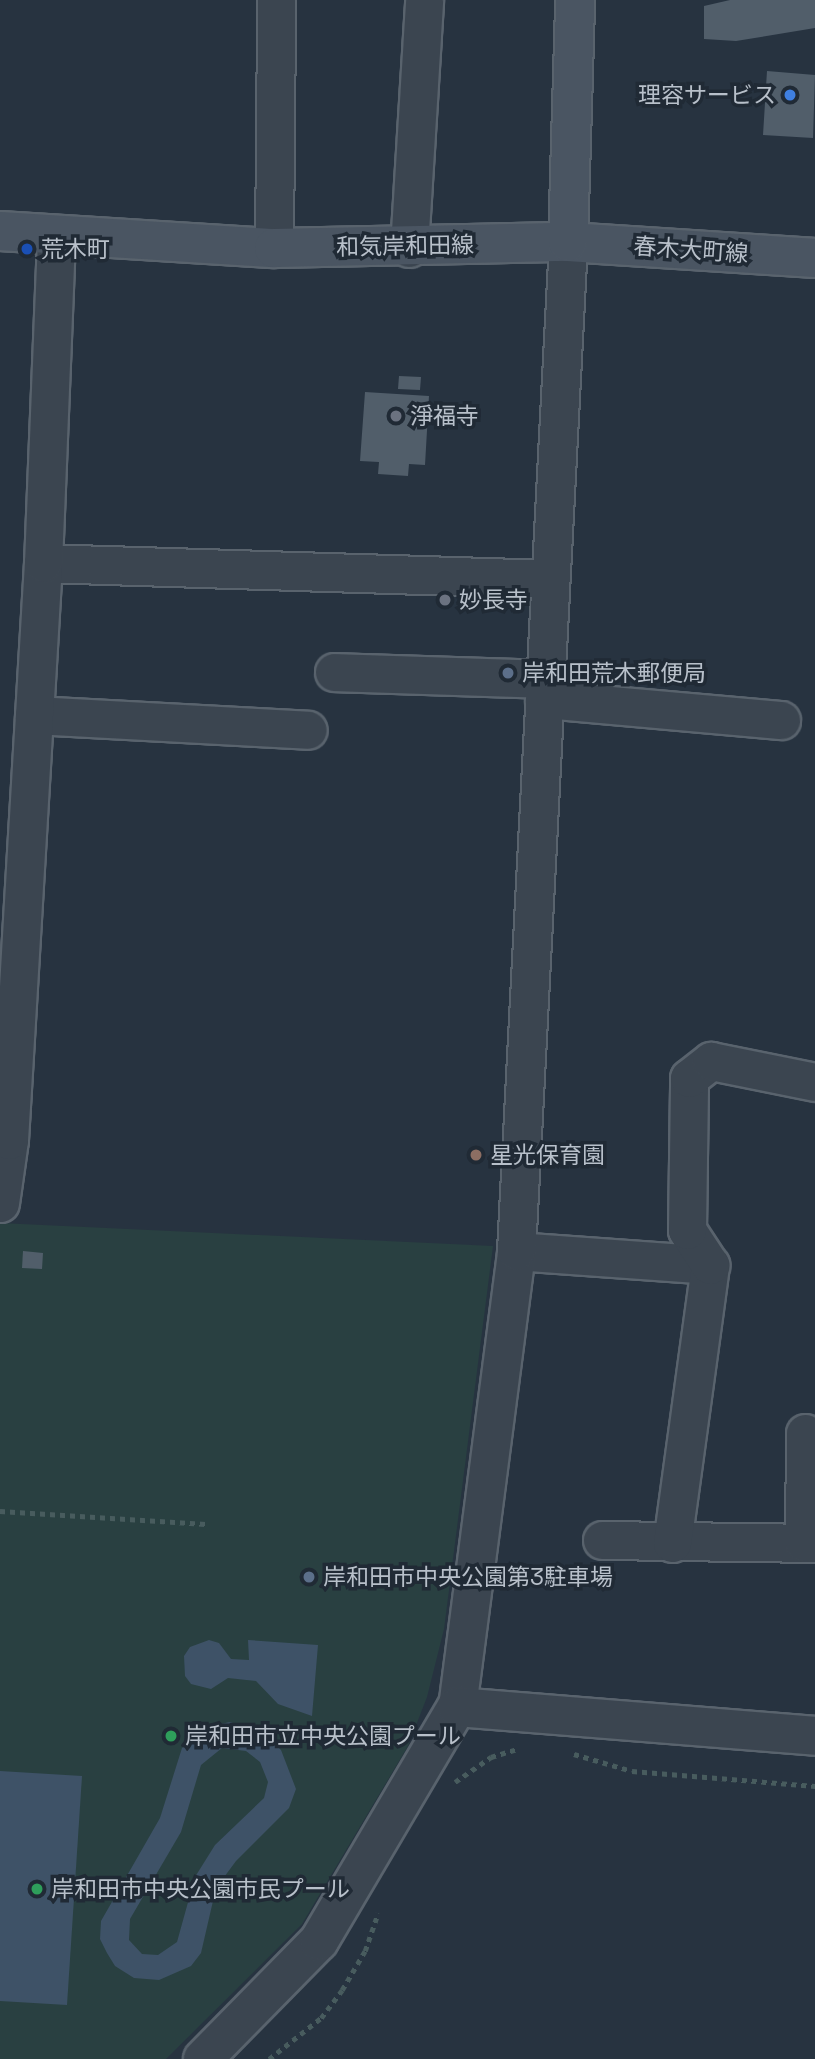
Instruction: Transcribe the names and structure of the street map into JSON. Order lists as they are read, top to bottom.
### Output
{
  "streets": {
    "main road": ["和気岸和田線", "春木大町線"]
  },
  "crossings": [
    ["和気岸和田線", "春木大町線"]
  ],
  "places": [
    "理容サービス",
    "荒木町",
    "淨福寺",
    "妙長寺",
    "岸和田荒木郵便局",
    "星光保育園",
    "岸和田市中央公園第3駐車場",
    "岸和田市立中央公園プール",
    "岸和田市中央公園市民プール"
  ]
}
